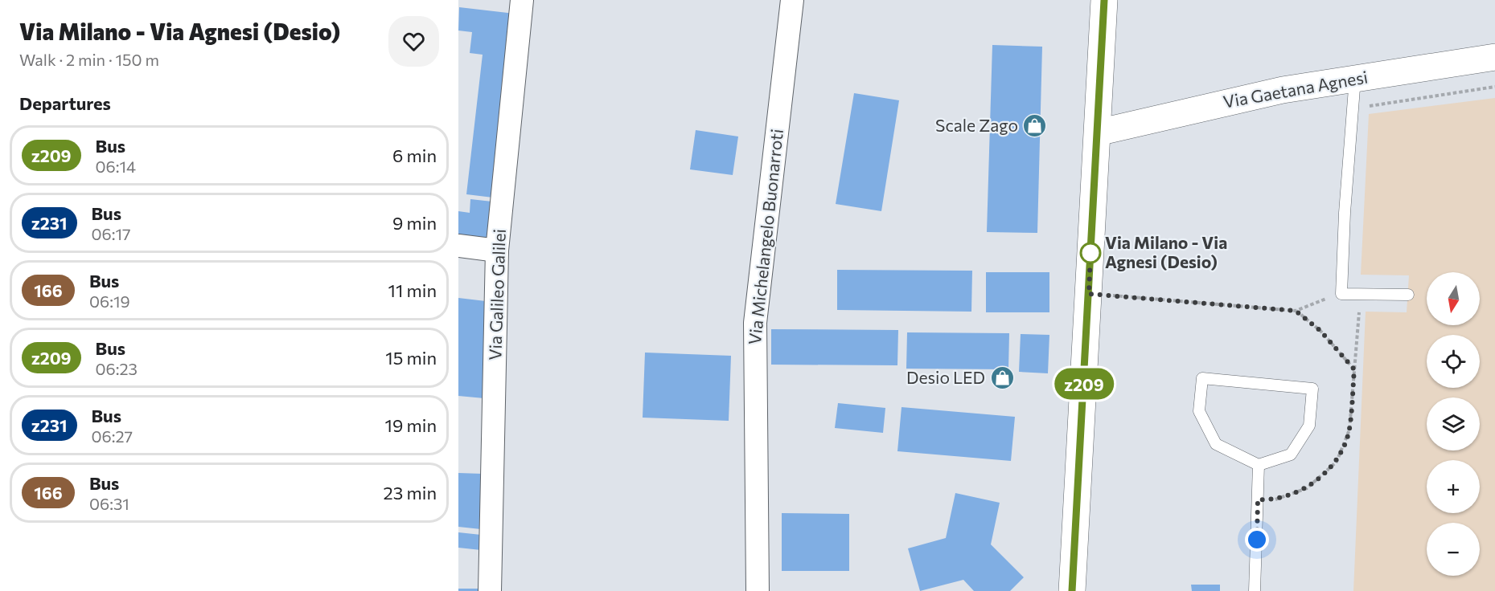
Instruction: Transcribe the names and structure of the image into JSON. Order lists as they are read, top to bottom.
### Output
{
  "streets": {
    "main road": ["Via Gaetana Agnesi"],
    "street": ["Via Michelangelo Buonarroti", "Via Galileo Galilei"]
  },
  "places": {
    "shop": ["Scale Zago", "Desio LED"],
    "other": ["Via Milano - Via Agnesi (Desio)"]
  },
  "lines": ["bus line z209"],
  "north": "bottom",
  "page": {
    "heading": [
      ["Via Milano - Via Agnesi (Desio)", "Walk · 2 min · 150 m"],
      "Departures"
    ],
    "on_map": "z209",
    "list": [
      {
        "mark": "z209",
        "name": "Bus",
        "note": "06:14",
        "value": "6 min"
      },
      {
        "mark": "z231",
        "name": "Bus",
        "note": "06:17",
        "value": "9 min"
      },
      {
        "mark": "166",
        "name": "Bus",
        "note": "06:19",
        "value": "11 min"
      },
      {
        "mark": "z209",
        "name": "Bus",
        "note": "06:23",
        "value": "15 min"
      },
      {
        "mark": "z231",
        "name": "Bus",
        "note": "06:27",
        "value": "19 min"
      },
      {
        "mark": "166",
        "name": "Bus",
        "note": "06:31",
        "value": "23 min"
      }
    ],
    "map_buttons": ["+", "−"]
  }
}
